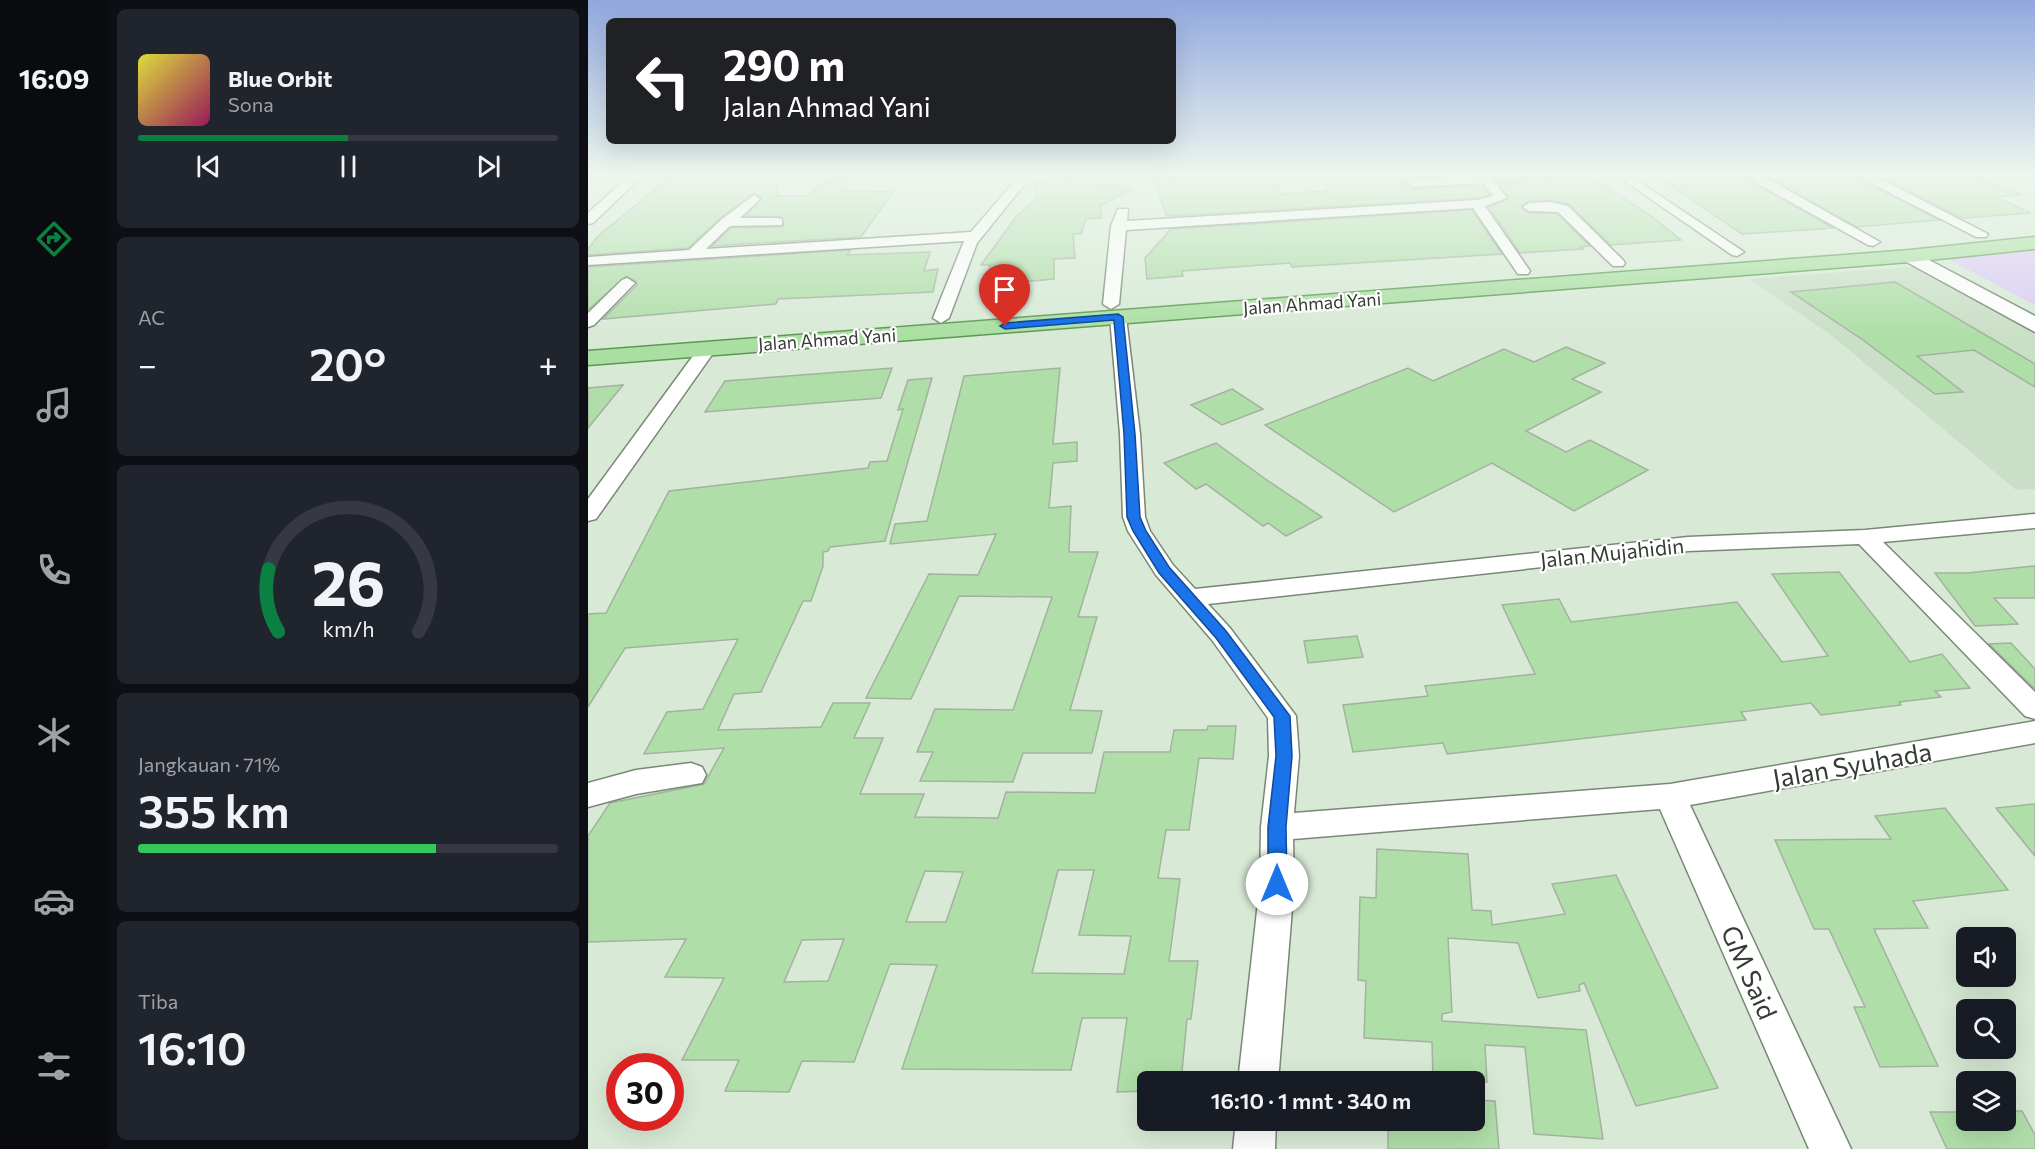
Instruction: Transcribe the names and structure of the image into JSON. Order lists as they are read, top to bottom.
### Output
{
  "streets": {
    "main road": ["Jalan Ahmad Yani"],
    "street": ["Jalan Mujahidin", "Jalan Syuhada", "GM Said"]
  },
  "crossings": [
    ["Jalan Syuhada", "GM Said"]
  ],
  "page": {
    "tabs": "16:09",
    "turn": ["290 m", "Jalan Ahmad Yani"],
    "song": ["Blue Orbit", "Sona"],
    "tile": [
      "AC",
      ["Jangkauan · 71%", "355 km"],
      ["Tiba", "16:10"]
    ],
    "heat": ["−", "20°", "+"],
    "limit": "30",
    "trip": "16:10 · 1 mnt · 340 m",
    "gauge": ["26", "km/h"]
  }
}
